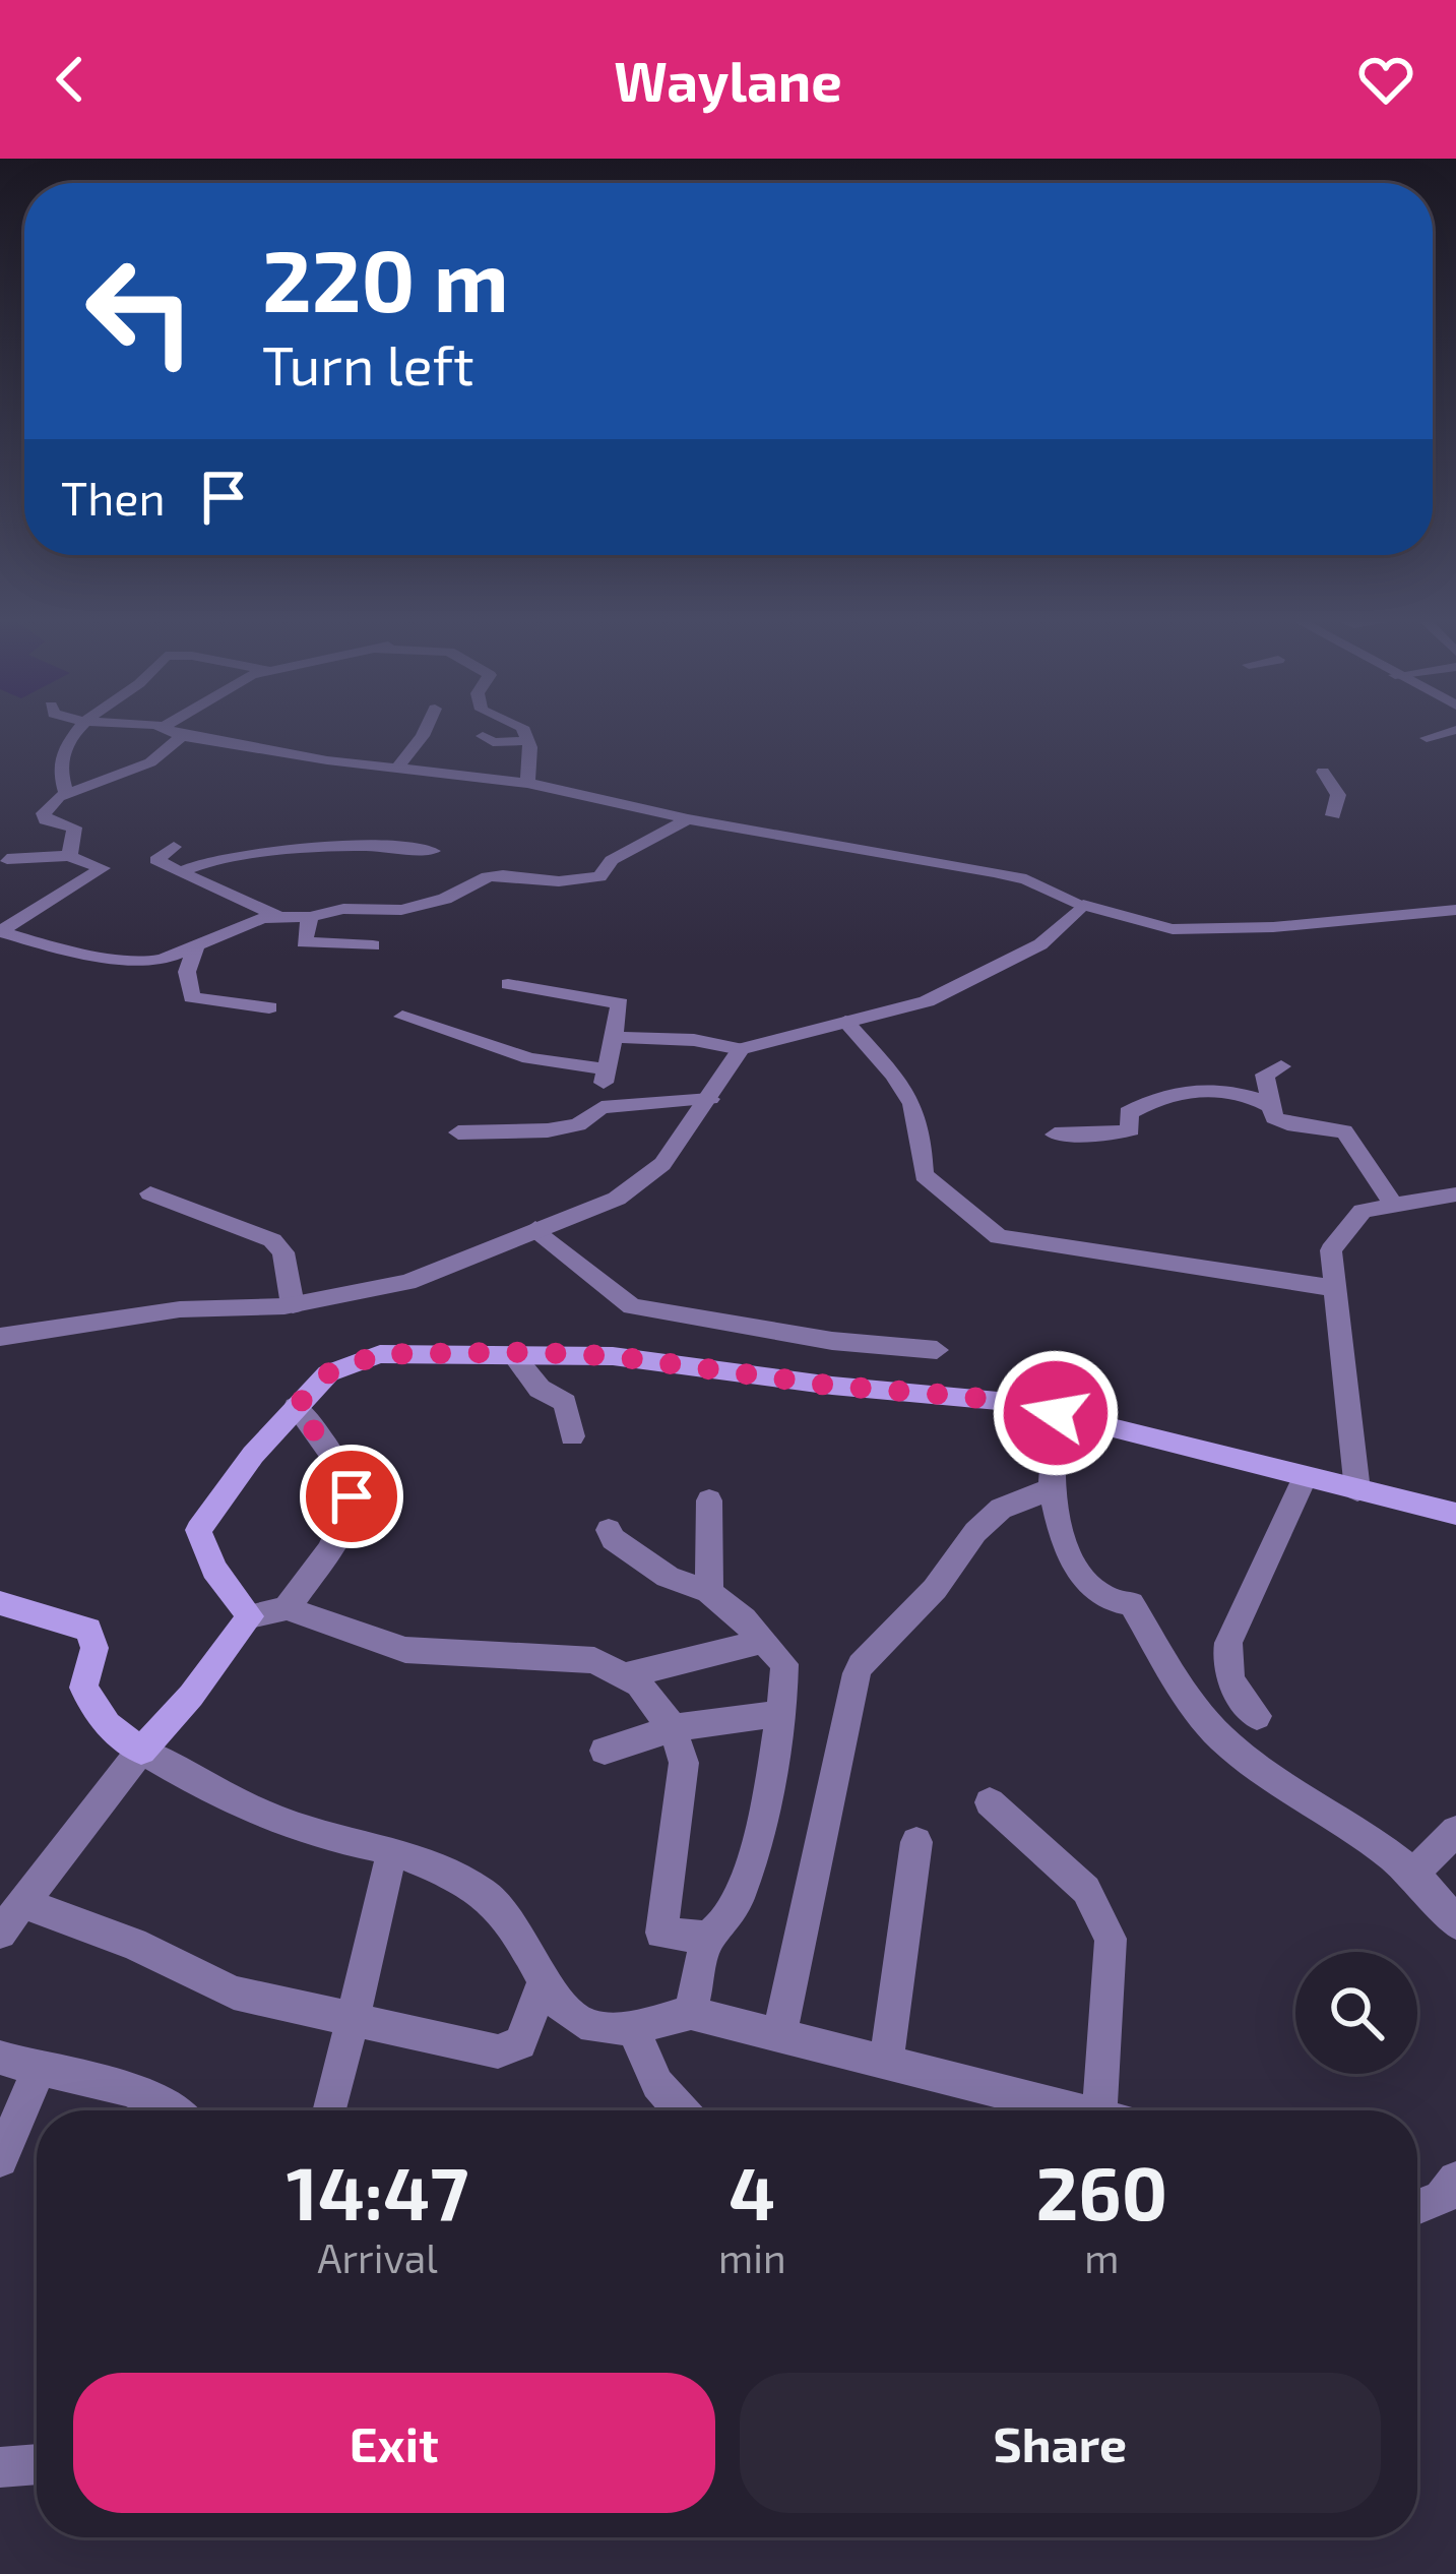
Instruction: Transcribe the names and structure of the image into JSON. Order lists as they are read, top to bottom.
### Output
{
  "page": {
    "header": "Waylane",
    "turn": ["220 m", "Turn left"],
    "then": "Then",
    "eta": [
      "14:47",
      "Arrival",
      "4",
      "min",
      "260",
      "m"
    ],
    "buttons": ["Exit", "Share"]
  }
}
